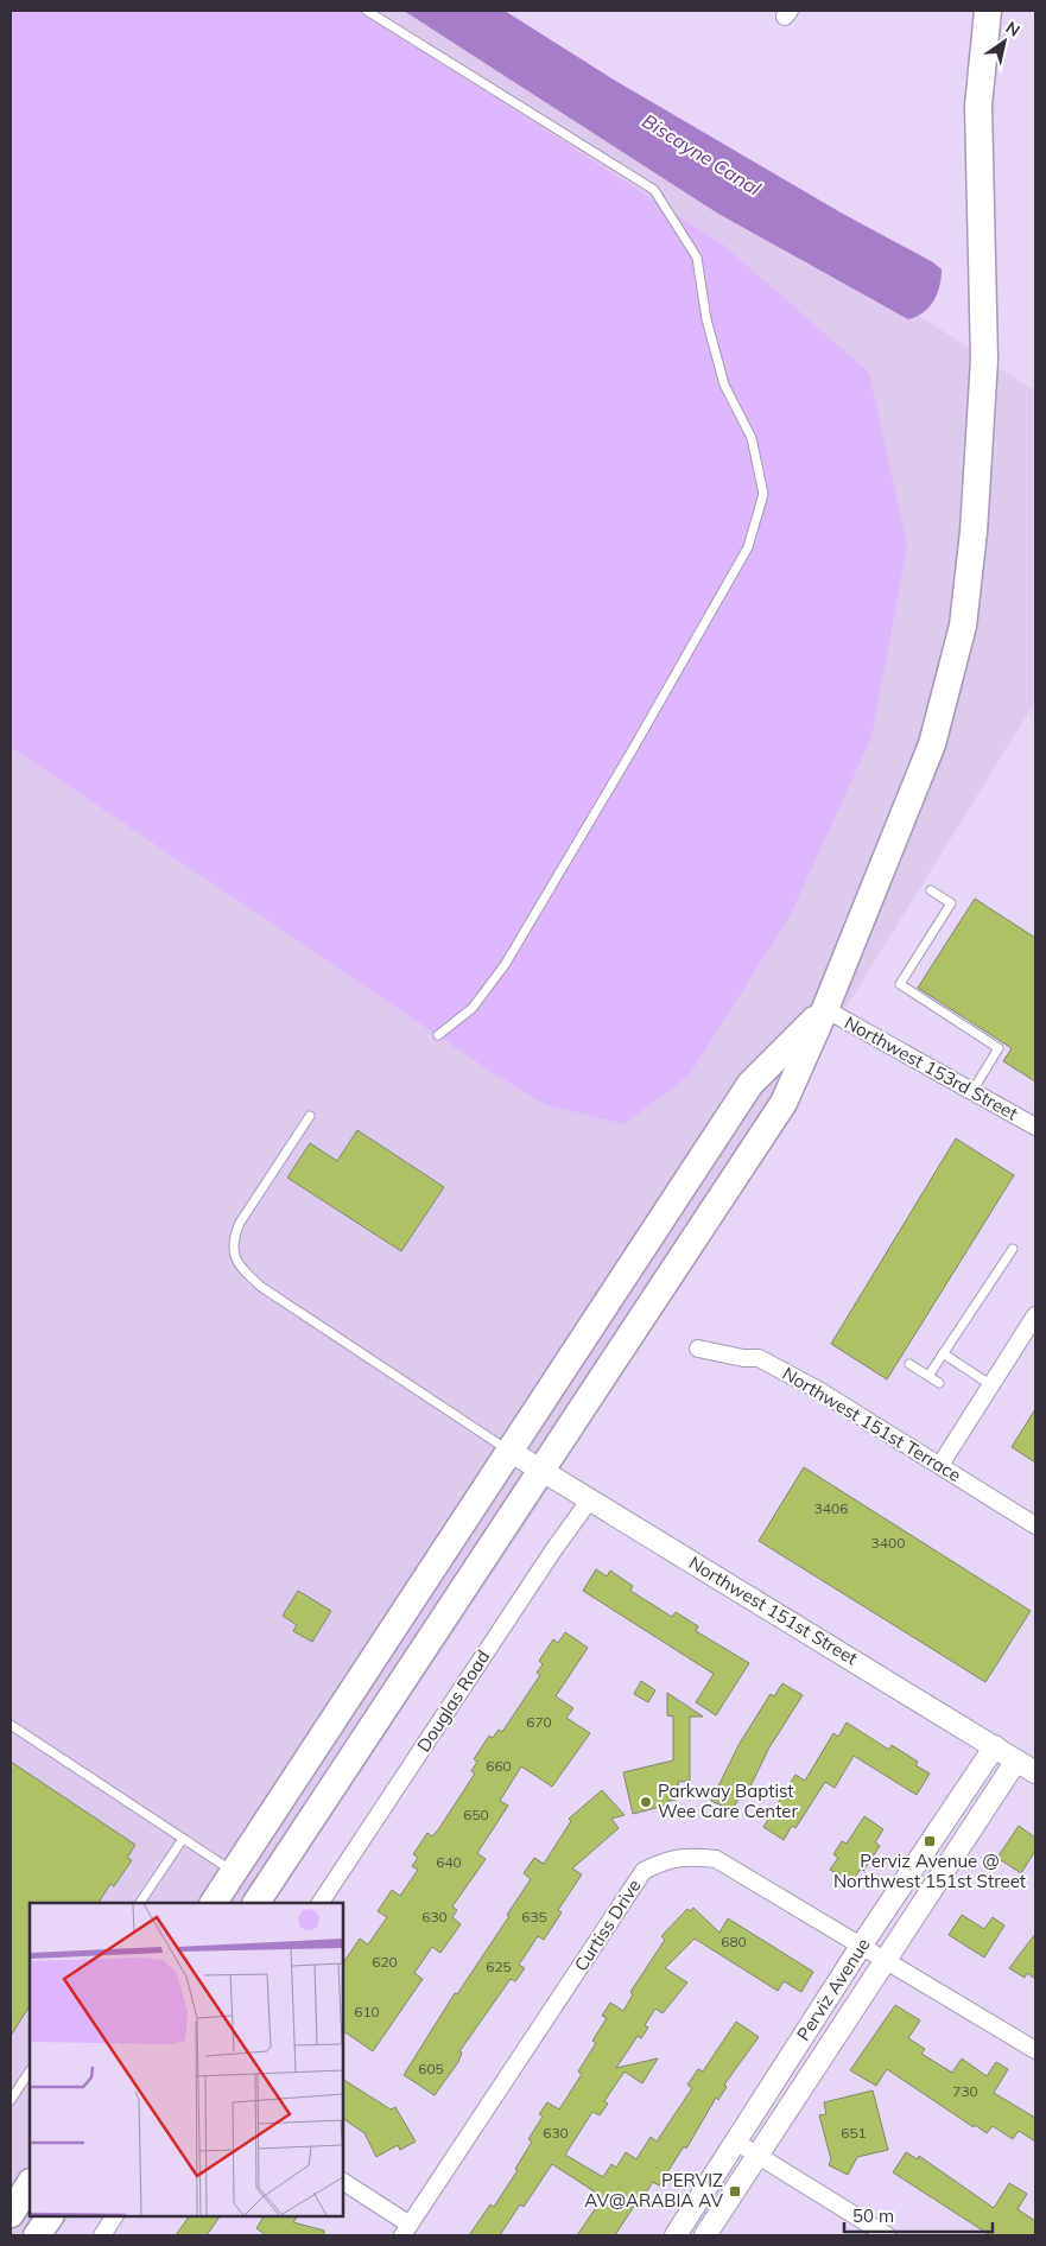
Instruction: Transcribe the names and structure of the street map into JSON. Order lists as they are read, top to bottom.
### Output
{
  "streets": {
    "street": [
      "Northwest 153rd Street",
      "Northwest 151st Terrace",
      "Northwest 151st Street",
      "Douglas Road",
      "Curtiss Drive",
      "Perviz Avenue"
    ]
  },
  "crossings": [
    ["Northwest 151st Street", "Douglas Road"],
    ["Northwest 151st Street", "Perviz Avenue"],
    ["Curtiss Drive", "Perviz Avenue"]
  ],
  "water": ["Biscayne Canal"],
  "places": {
    "other": ["Parkway Baptist Wee Care Center"],
    "transit": ["Perviz Avenue @ Northwest 151st Street", "PERVIZ AV@ARABIA AV"]
  },
  "house_numbers": [
    "3406",
    "3400",
    "670",
    "660",
    "650",
    "640",
    "630",
    "635",
    "680",
    "620",
    "625",
    "610",
    "605",
    "730",
    "630",
    "651"
  ],
  "scale_bar": "50 m",
  "north": "top right"
}
